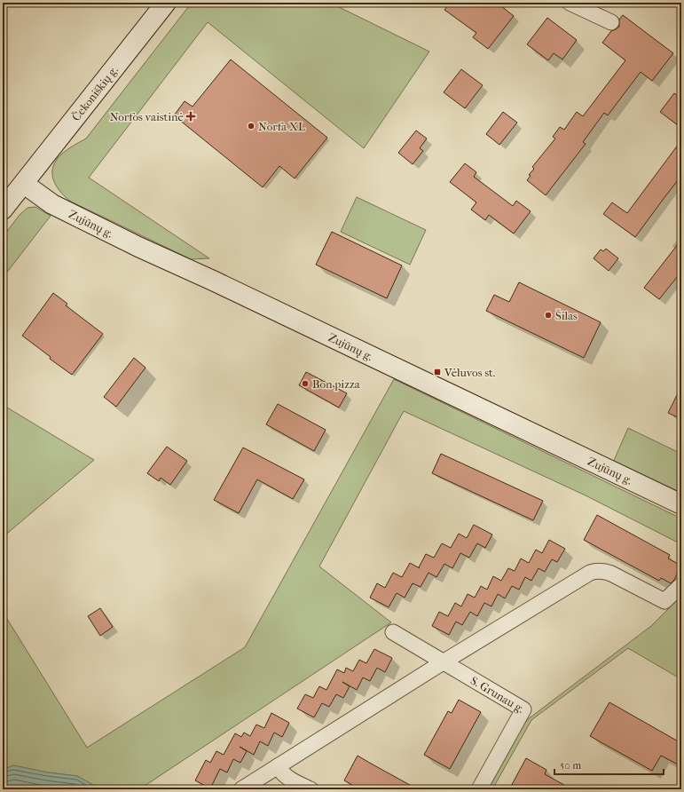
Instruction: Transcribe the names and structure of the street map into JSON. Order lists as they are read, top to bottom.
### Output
{
  "streets": {
    "main road": ["Čekoniškių g.", "Zujūnų g."],
    "street": ["S. Grunau g."]
  },
  "crossings": [
    ["Čekoniškių g.", "Zujūnų g."]
  ],
  "places": {
    "health": ["Norfos vaistinė"],
    "other": ["Norfa XL", "Šilas", "Bon pizza"],
    "transit": ["Vėluvos st."]
  },
  "scale_bar": "50 m"
}
